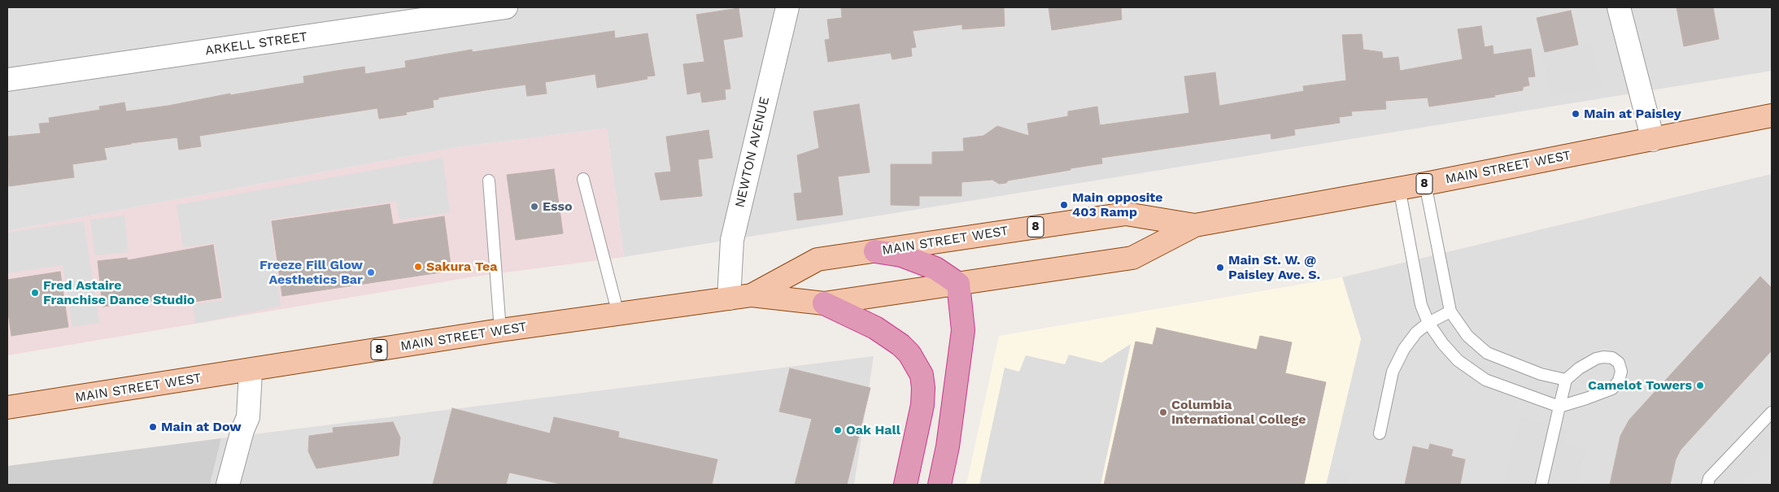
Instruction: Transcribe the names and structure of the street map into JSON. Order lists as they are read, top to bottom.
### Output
{
  "streets": {
    "main road": ["MAIN STREET WEST", "8"],
    "street": ["ARKELL STREET", "NEWTON AVENUE"]
  },
  "crossings": [
    ["NEWTON AVENUE", "MAIN STREET WEST"]
  ],
  "places": [
    "Main at Paisley",
    "Main opposite 403 Ramp",
    "Esso",
    "Sakura Tea",
    "Main St. W. @ Paisley Ave. S.",
    "Freeze Fill Glow Aesthetics Bar",
    "Fred Astaire Franchise Dance Studio",
    "Camelot Towers",
    "Columbia International College",
    "Main at Dow",
    "Oak Hall"
  ]
}
